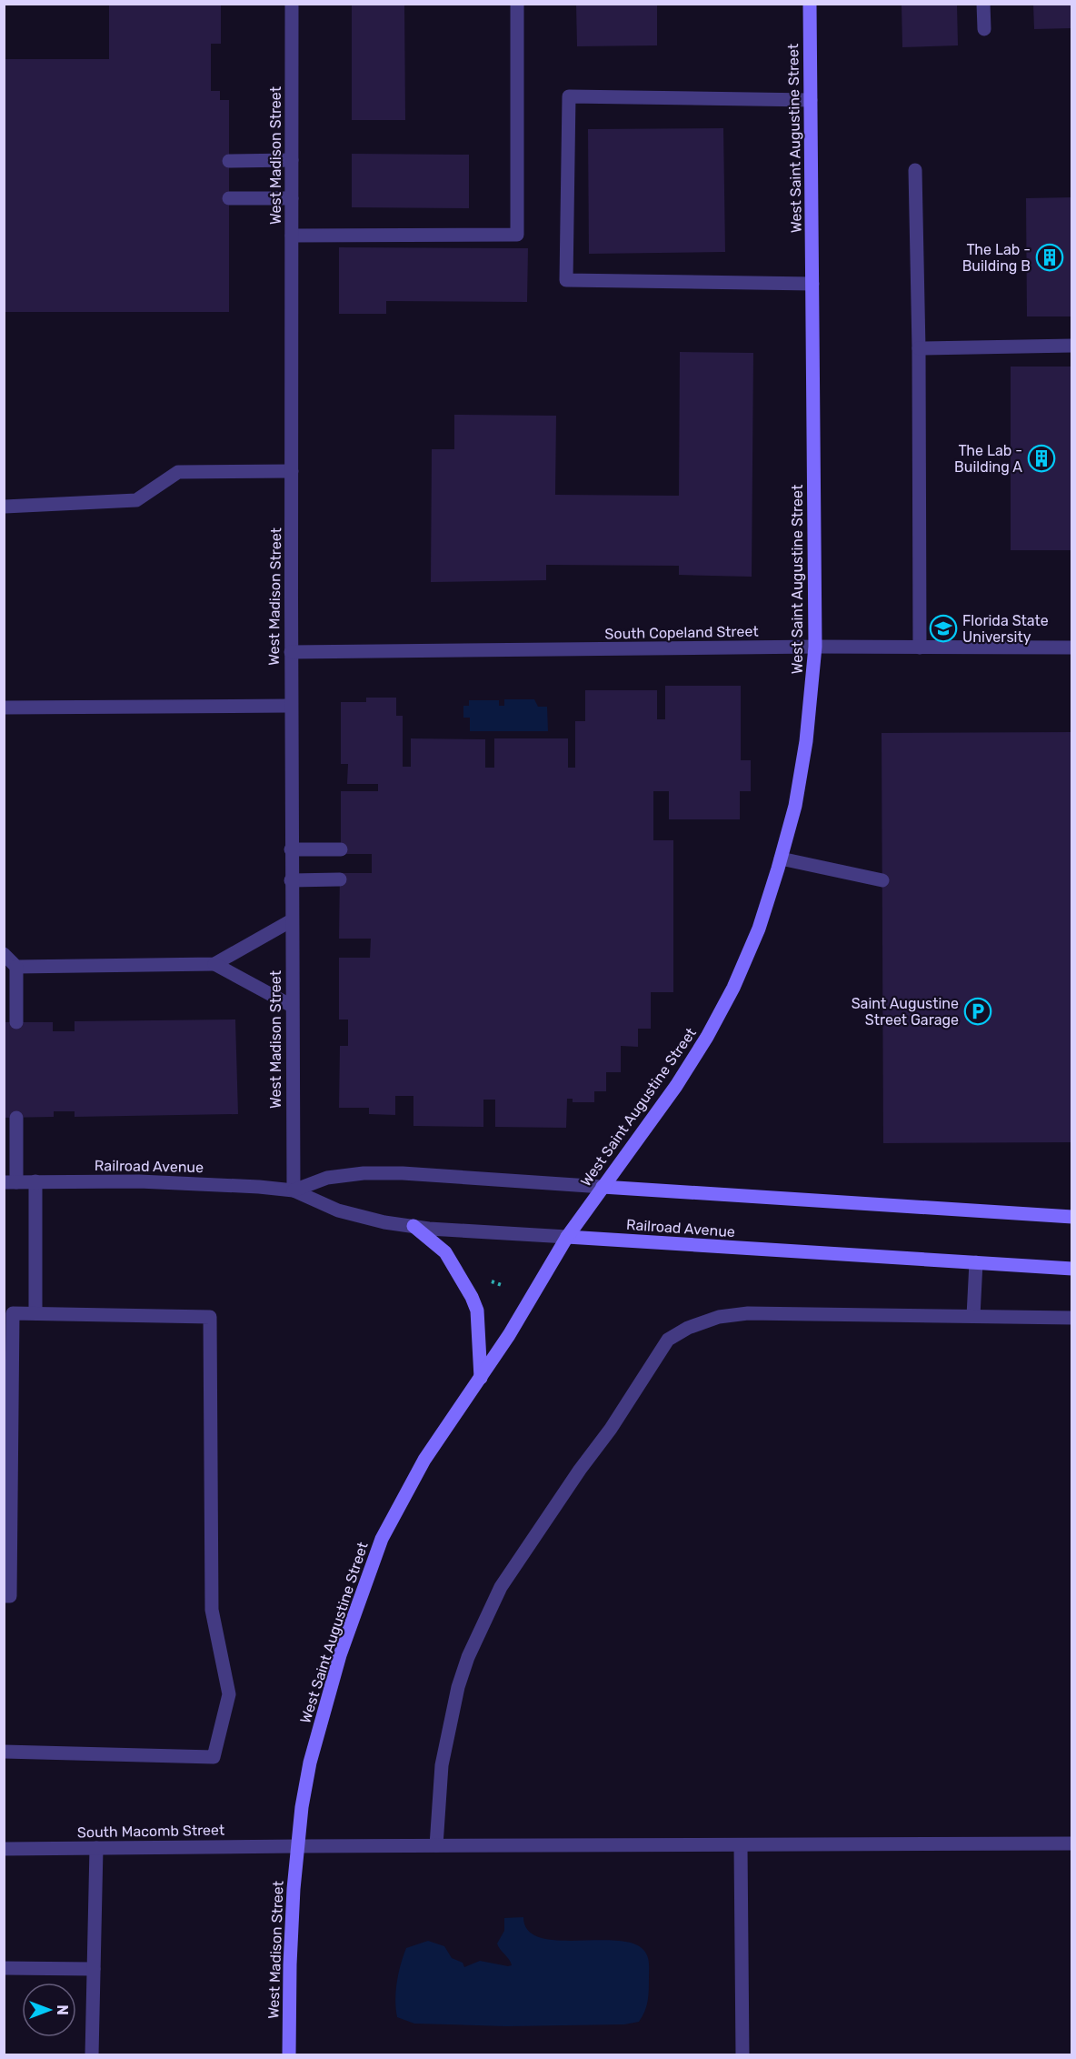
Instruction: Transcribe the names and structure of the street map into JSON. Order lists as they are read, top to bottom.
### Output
{
  "streets": {
    "main road": ["West Saint Augustine Street", "West Madison Street", "Railroad Avenue"],
    "street": ["South Copeland Street", "South Macomb Street"]
  },
  "crossings": [
    ["West Saint Augustine Street", "West Madison Street"],
    ["West Saint Augustine Street", "South Copeland Street"],
    ["West Saint Augustine Street", "Railroad Avenue"],
    ["West Saint Augustine Street", "South Macomb Street"],
    ["West Madison Street", "South Copeland Street"],
    ["West Madison Street", "Railroad Avenue"],
    ["West Madison Street", "South Macomb Street"]
  ],
  "places": {
    "building": ["The Lab - Building B", "The Lab - Building A"],
    "school or university": ["Florida State University"],
    "parking": ["Saint Augustine Street Garage"]
  },
  "north": "right"
}
